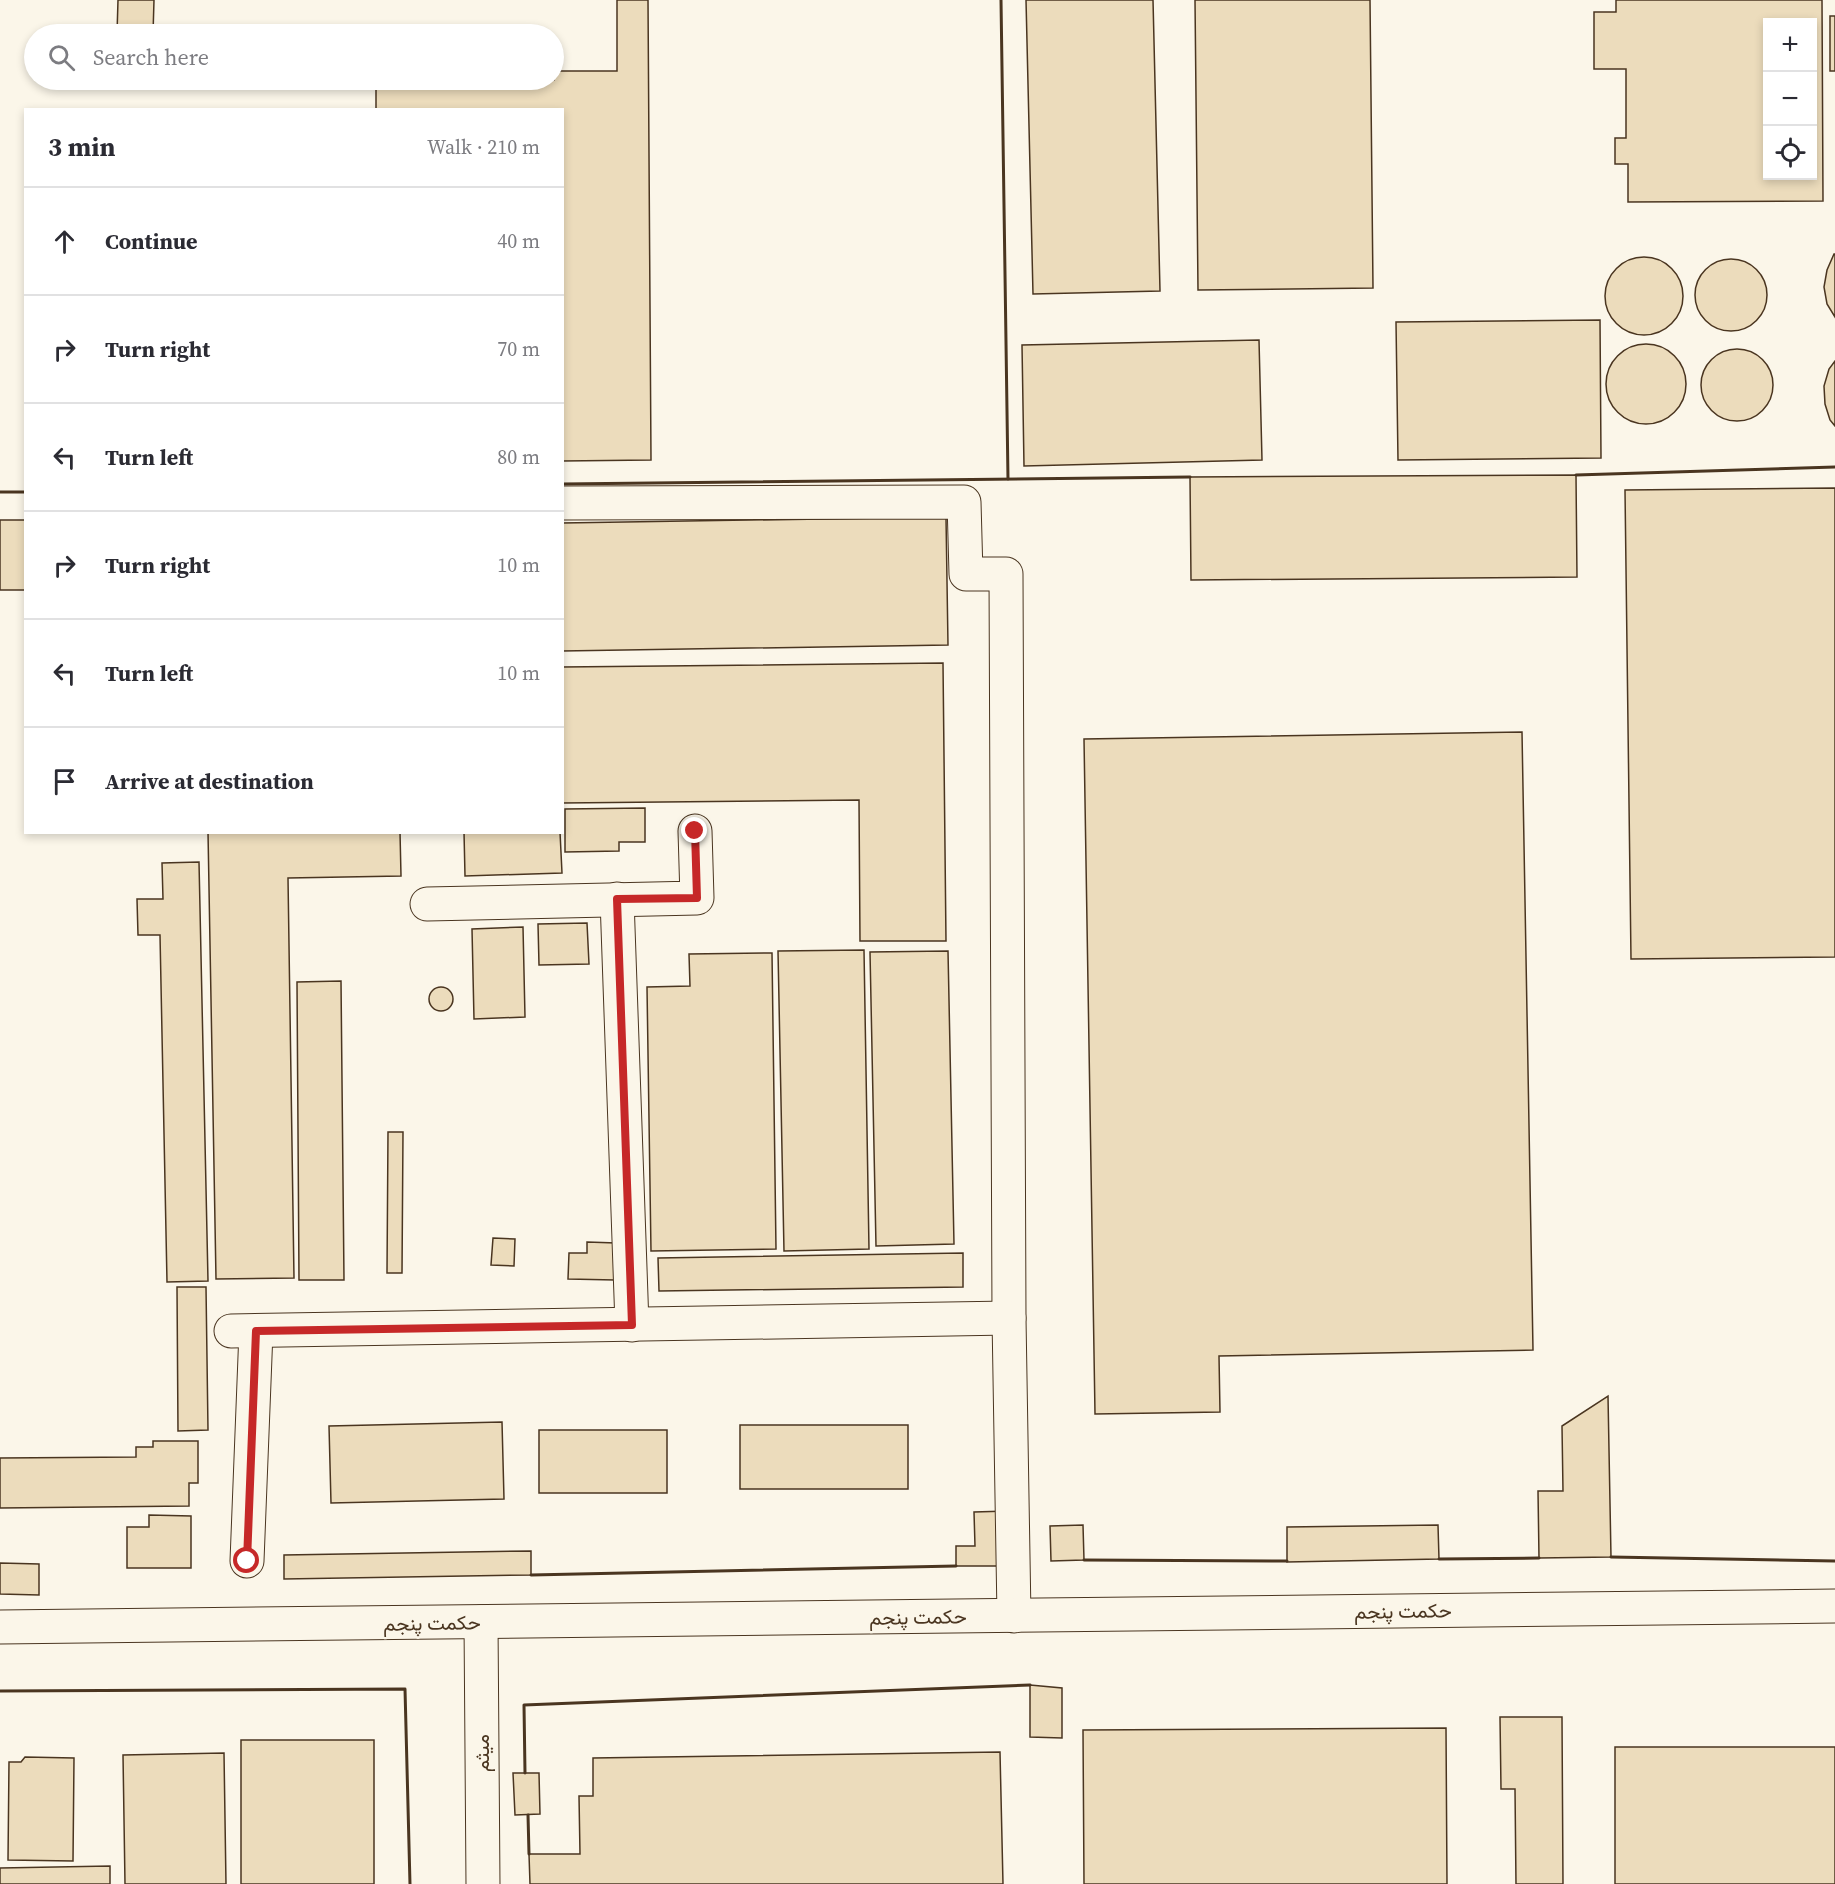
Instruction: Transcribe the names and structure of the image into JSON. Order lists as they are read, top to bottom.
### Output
{
  "streets": {
    "street": ["حکمت پنجم", "میثم"]
  },
  "crossings": [
    ["حکمت پنجم", "میثم"]
  ],
  "page": {
    "map_buttons": ["+", "−"],
    "search": "Search here",
    "heading": ["3 min", "Walk · 210 m"],
    "list": [
      ["Continue", "40 m"],
      ["Turn right", "70 m"],
      ["Turn left", "80 m"],
      ["Turn right", "10 m"],
      ["Turn left", "10 m"],
      "Arrive at destination"
    ]
  }
}
